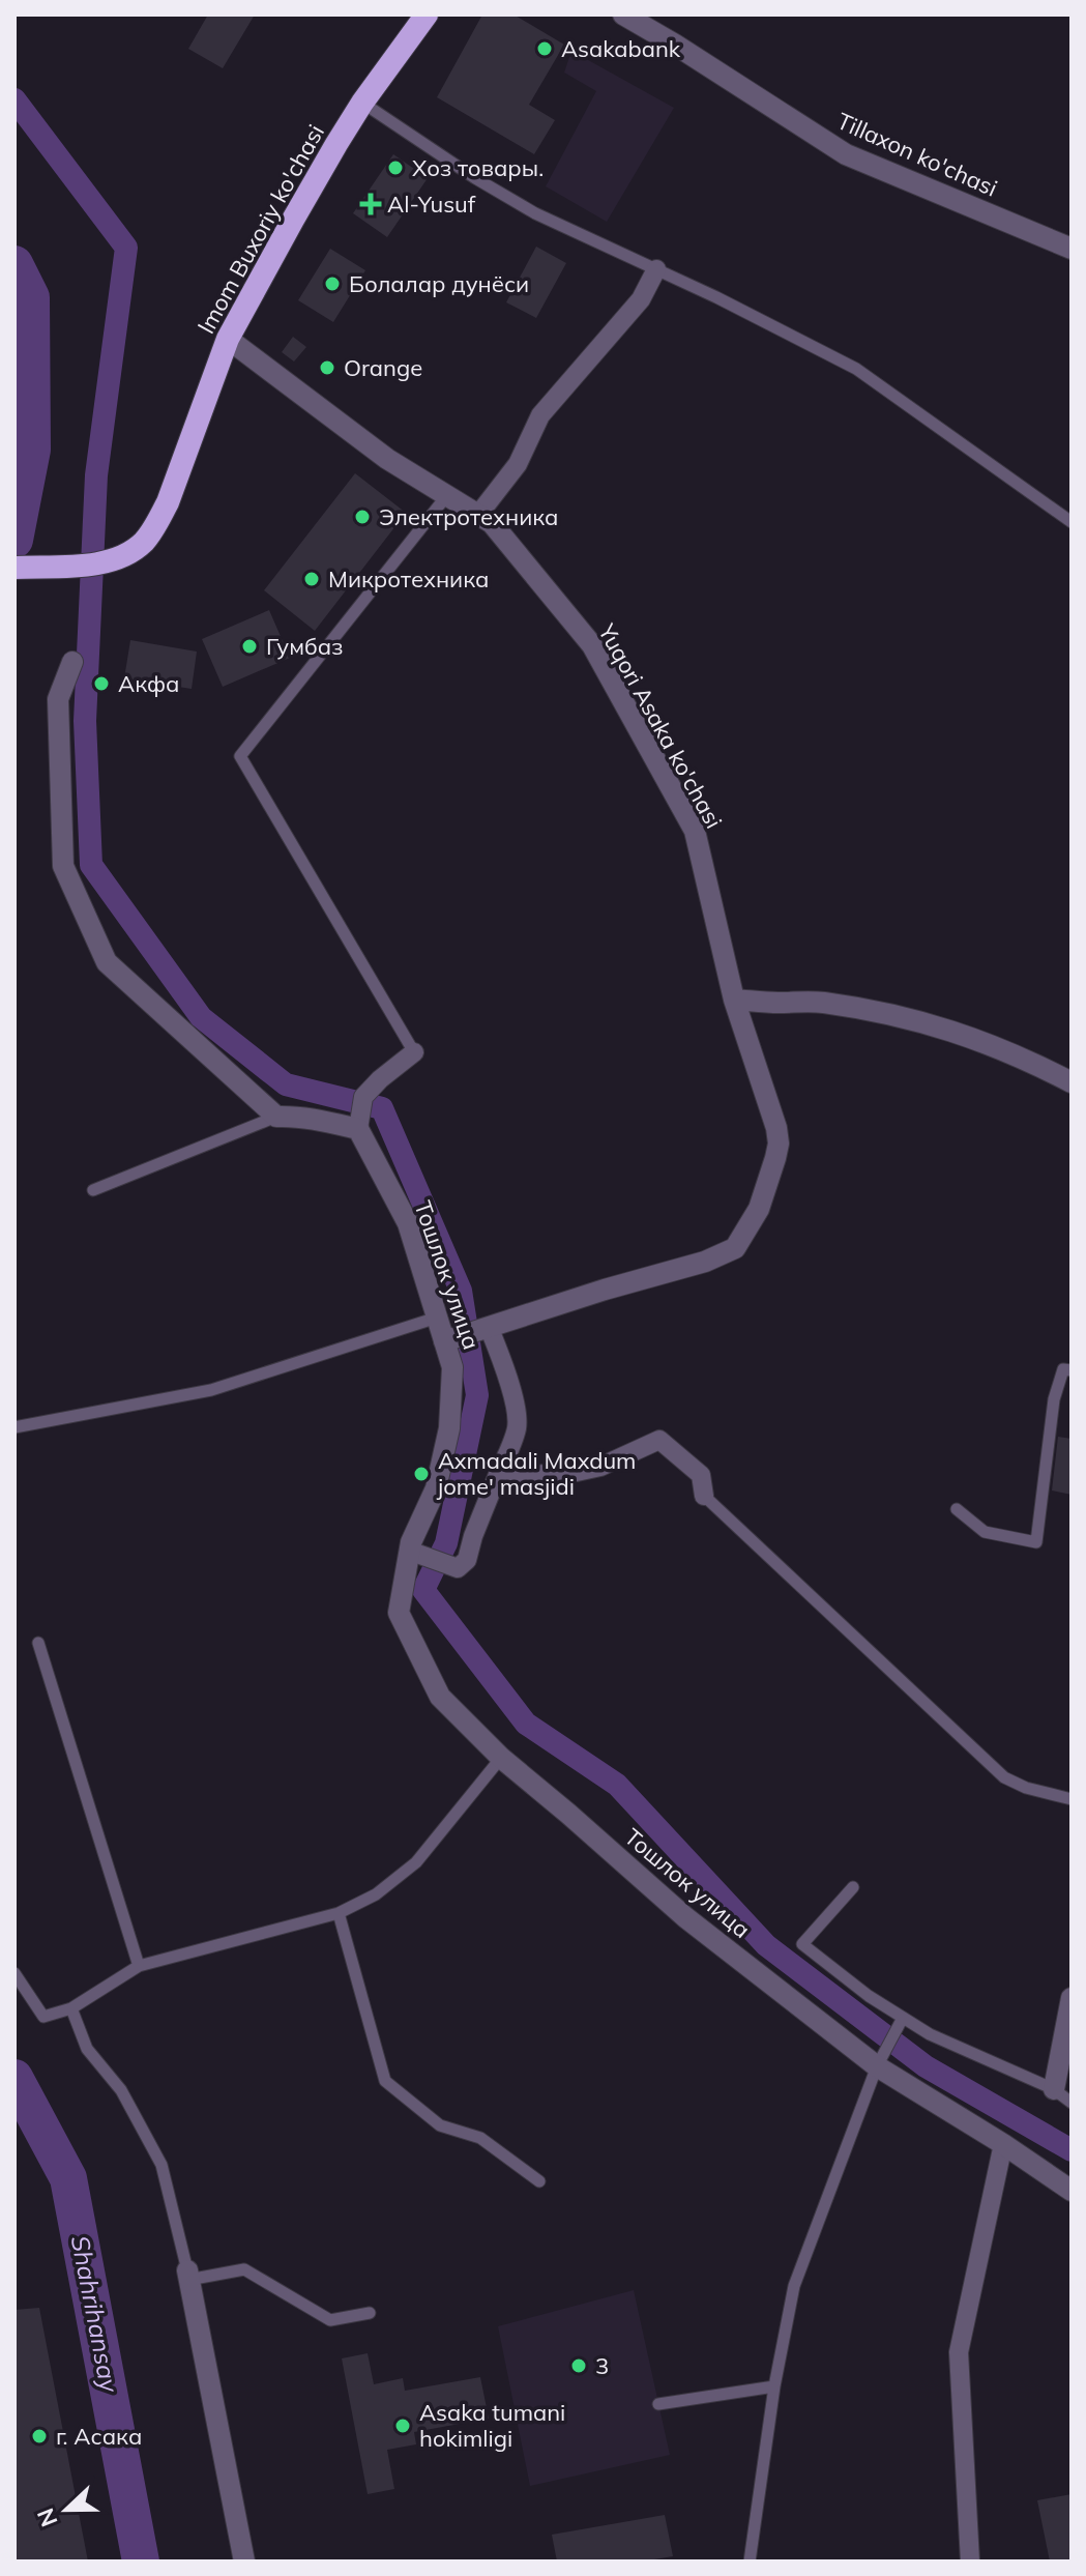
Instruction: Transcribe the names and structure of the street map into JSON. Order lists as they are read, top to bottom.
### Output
{
  "streets": {
    "highway": ["lmom Buxoriy ko'chasi"],
    "street": ["Tillaxon ko'chasi", "Yuqori Asaka ko'chasi", "Тошлок улица"]
  },
  "crossings": [
    ["lmom Buxoriy ko'chasi", "Yuqori Asaka ko'chasi"],
    ["Yuqori Asaka ko'chasi", "Тошлок улица"]
  ],
  "water": ["Shahrihansay"],
  "places": {
    "other": [
      "Asakabank",
      "Хоз товары.",
      "Болалар дунёси",
      "Orange",
      "Электротехника",
      "Микротехника",
      "Гумбаз",
      "Акфа",
      "Axmadali Maxdum jome' masjidi",
      "3",
      "Asaka tumani hokimligi",
      "г. Асака"
    ],
    "health": ["Al-Yusuf"]
  },
  "north": "left"
}
